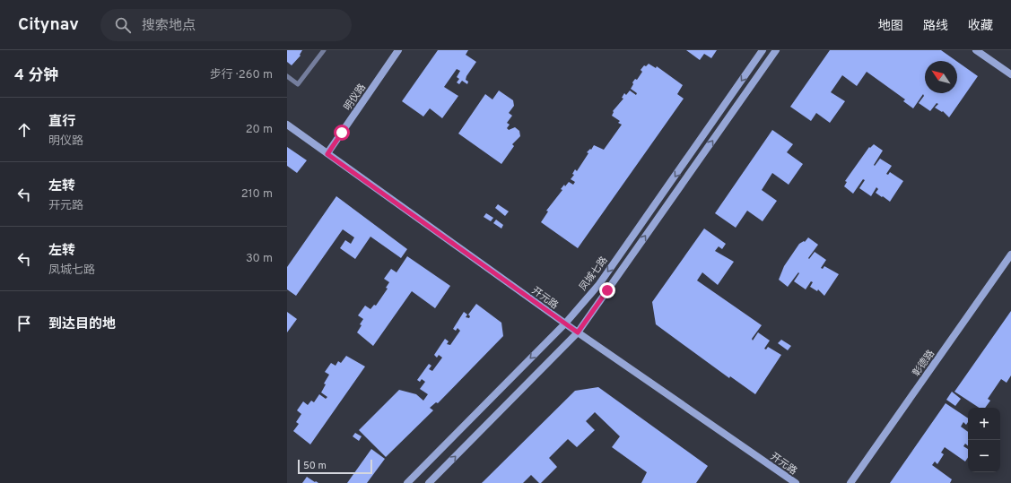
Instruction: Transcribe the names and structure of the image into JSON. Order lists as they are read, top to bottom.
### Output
{
  "streets": {
    "street": [
      "明仪路",
      "凤城七路",
      "开元路",
      "彰德路"
    ]
  },
  "crossings": [
    ["明仪路", "开元路"],
    ["凤城七路", "开元路"]
  ],
  "scale_bar": "50 m",
  "north": "top left",
  "page": {
    "header": "Citynav",
    "search": "搜索地点",
    "nav": ["地图", "路线", "收藏"],
    "heading": ["4 分钟", "步行 · 260 m"],
    "list": [
      ["直行", "明仪路", "20 m"],
      ["左转", "开元路", "210 m"],
      ["左转", "凤城七路", "30 m"],
      "到达目的地"
    ],
    "map_buttons": ["+", "−"],
    "scale": "50 m"
  }
}
